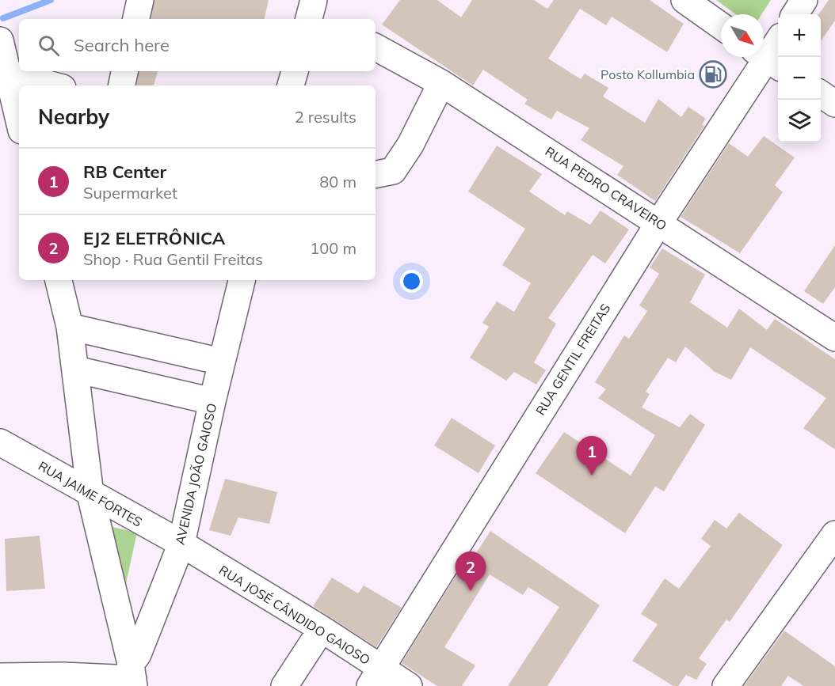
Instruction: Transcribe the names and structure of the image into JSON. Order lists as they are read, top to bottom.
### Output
{
  "streets": {
    "street": [
      "RUA PEDRO CRAVEIRO",
      "RUA GENTIL FREITAS",
      "AVENIDA JOÃO GAIOSO",
      "RUA JAIME FORTES",
      "RUA JOSÉ CÂNDIDO GAIOSO"
    ]
  },
  "crossings": [
    ["RUA PEDRO CRAVEIRO", "RUA GENTIL FREITAS"],
    ["RUA GENTIL FREITAS", "RUA JOSÉ CÂNDIDO GAIOSO"],
    ["AVENIDA JOÃO GAIOSO", "RUA JAIME FORTES"],
    ["AVENIDA JOÃO GAIOSO", "RUA JOSÉ CÂNDIDO GAIOSO"],
    ["RUA JAIME FORTES", "RUA JOSÉ CÂNDIDO GAIOSO"]
  ],
  "places": {
    "fuel station": ["Posto Kollumbia"]
  },
  "north": "bottom right",
  "page": {
    "map_buttons": ["+", "−"],
    "search": "Search here",
    "heading": ["Nearby", "2 results"],
    "list": [
      {
        "mark": "1",
        "name": "RB Center",
        "note": "Supermarket",
        "value": "80 m"
      },
      {
        "mark": "2",
        "name": "EJ2 ELETRÔNICA",
        "note": "Shop · Rua Gentil Freitas",
        "value": "100 m"
      }
    ],
    "pins": ["1", "2"]
  }
}
